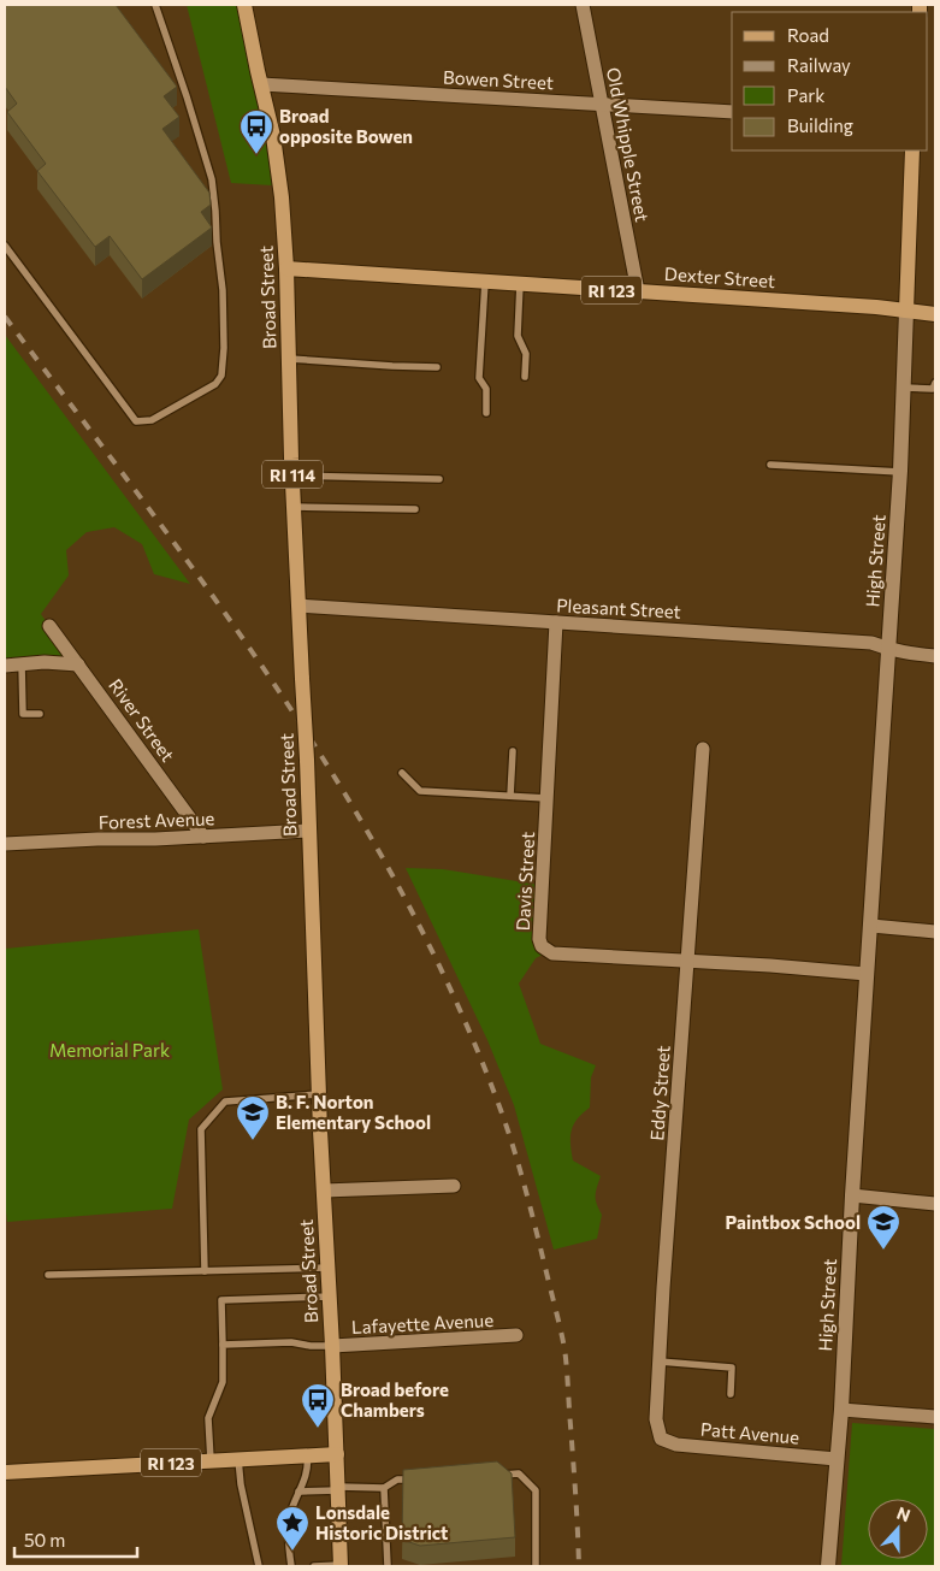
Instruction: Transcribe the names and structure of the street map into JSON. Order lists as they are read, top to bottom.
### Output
{
  "streets": {
    "main road": [
      "Dexter Street",
      "RI 123",
      "Broad Street",
      "RI 114",
      "High Street"
    ],
    "street": [
      "Bowen Street",
      "Old Whipple Street",
      "Pleasant Street",
      "River Street",
      "Forest Avenue",
      "Davis Street",
      "Eddy Street",
      "Lafayette Avenue",
      "Patt Avenue"
    ]
  },
  "crossings": [
    ["Bowen Street", "Old Whipple Street"],
    ["Bowen Street", "Broad Street"],
    ["Old Whipple Street", "Dexter Street"],
    ["Dexter Street", "Broad Street"],
    ["Dexter Street", "High Street"],
    ["RI 123", "Broad Street"],
    ["Broad Street", "Pleasant Street"],
    ["Broad Street", "Forest Avenue"],
    ["Broad Street", "Lafayette Avenue"],
    ["High Street", "Pleasant Street"],
    ["High Street", "Davis Street"],
    ["High Street", "Patt Avenue"],
    ["Pleasant Street", "Davis Street"],
    ["River Street", "Forest Avenue"],
    ["Davis Street", "Eddy Street"],
    ["Eddy Street", "Patt Avenue"]
  ],
  "parks": ["Memorial Park"],
  "places": {
    "bus stop": ["Broad opposite Bowen", "Broad before Chambers"],
    "school or university": ["B. F. Norton Elementary School", "Paintbox School"],
    "place": ["Lonsdale Historic District"]
  },
  "legend": [
    "Road",
    "Railway",
    "Park",
    "Building"
  ],
  "scale_bar": "50 m",
  "north": "top"
}
